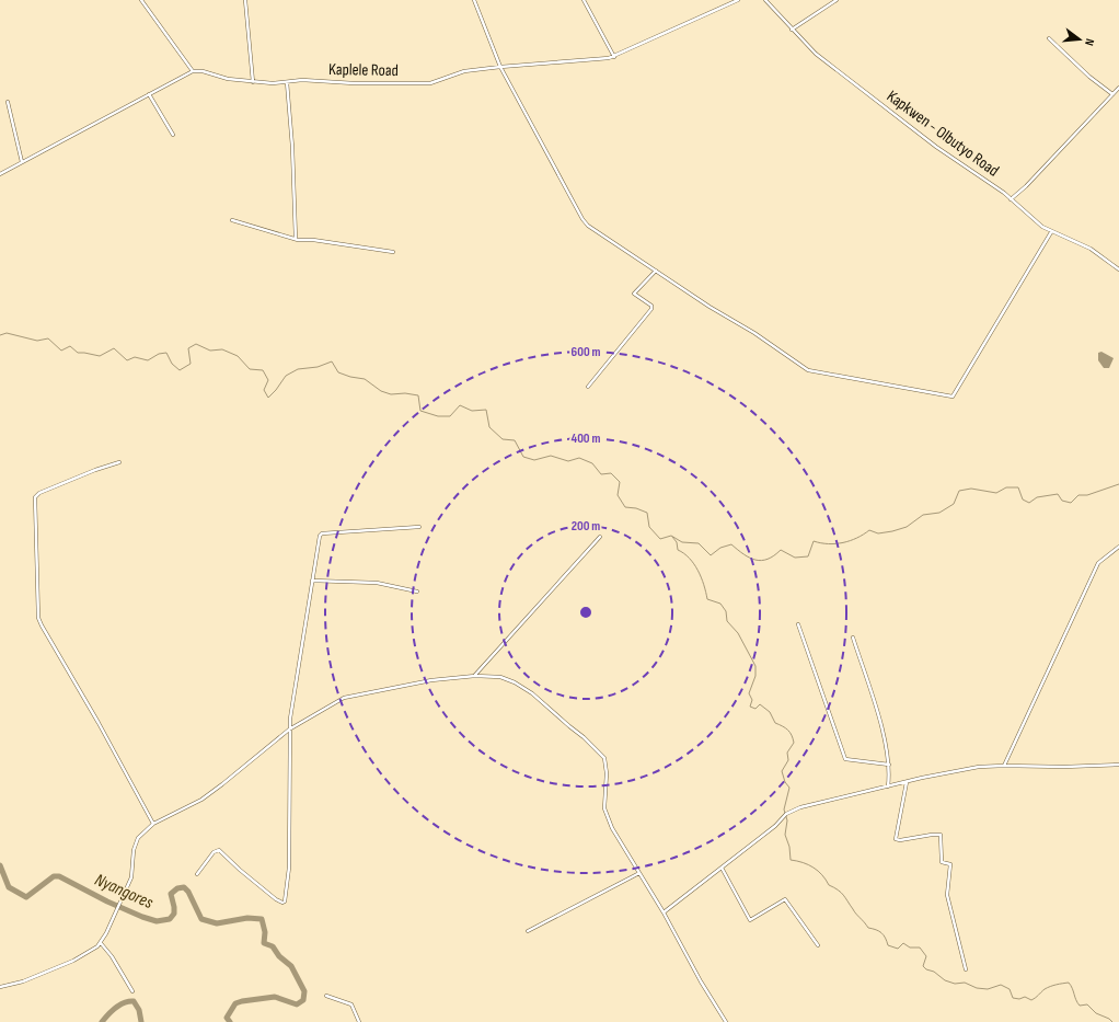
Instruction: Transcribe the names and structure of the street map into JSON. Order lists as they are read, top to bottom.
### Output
{
  "streets": {
    "street": ["Kaplele Road", "Kapkwen - Olbutyo Road"]
  },
  "water": ["Nyangores"],
  "north": "right",
  "rings": ["600 m", "400 m", "200 m"]
}
